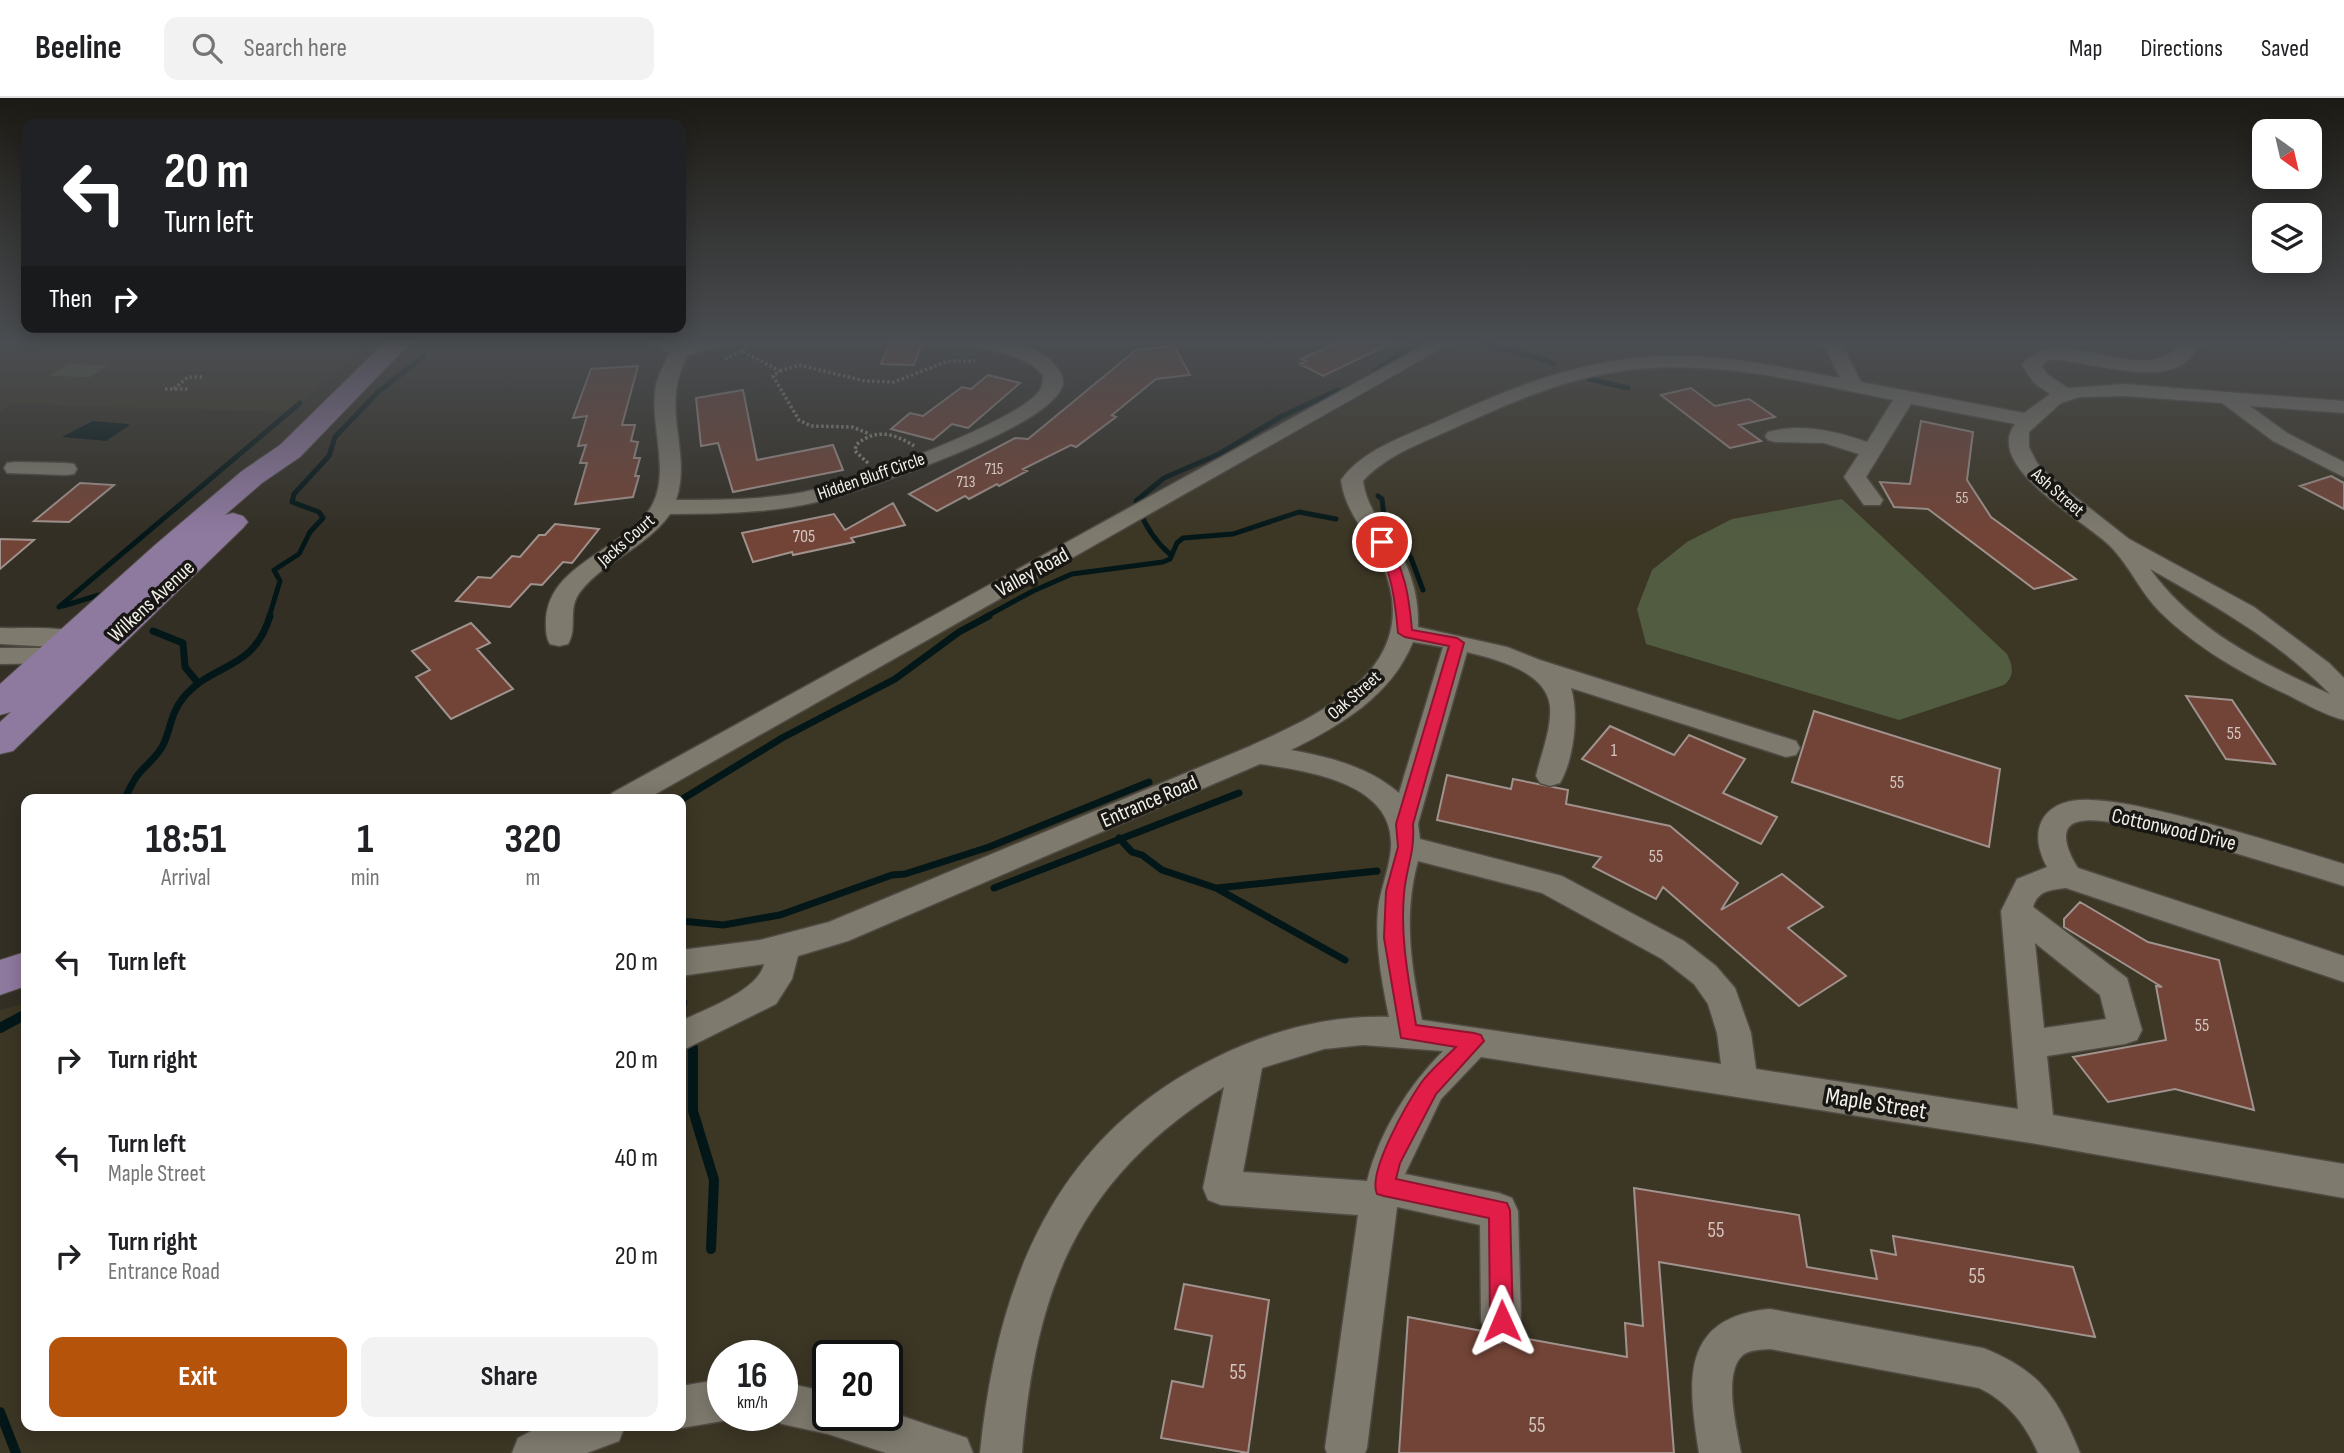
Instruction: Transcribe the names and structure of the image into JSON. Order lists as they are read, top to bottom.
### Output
{
  "streets": {
    "main road": ["Wilkens Avenue"],
    "street": [
      "Hidden Bluff Circle",
      "Ash Street",
      "Jacks Court",
      "Valley Road",
      "Oak Street",
      "Entrance Road",
      "Cottonwood Drive",
      "Maple Street"
    ]
  },
  "crossings": [
    ["Hidden Bluff Circle", "Jacks Court"],
    ["Oak Street", "Entrance Road"]
  ],
  "house_numbers": [
    "715",
    "713",
    "55",
    "705",
    "55",
    "1",
    "55",
    "55",
    "55",
    "55",
    "55",
    "55",
    "55"
  ],
  "north": "bottom right",
  "page": {
    "header": "Beeline",
    "search": "Search here",
    "nav": ["Map", "Directions", "Saved"],
    "turn": ["20 m", "Turn left"],
    "then": "Then",
    "eta": [
      "18:51",
      "Arrival",
      "1",
      "min",
      "320",
      "m"
    ],
    "list": [
      {
        "name": "Turn left",
        "value": "20 m"
      },
      {
        "name": "Turn right",
        "value": "20 m"
      },
      {
        "name": "Turn left",
        "note": "Maple Street",
        "value": "40 m"
      },
      {
        "name": "Turn right",
        "note": "Entrance Road",
        "value": "20 m"
      }
    ],
    "buttons": ["Exit", "Share"],
    "speed": "16 km/h",
    "limit": "20"
  }
}
